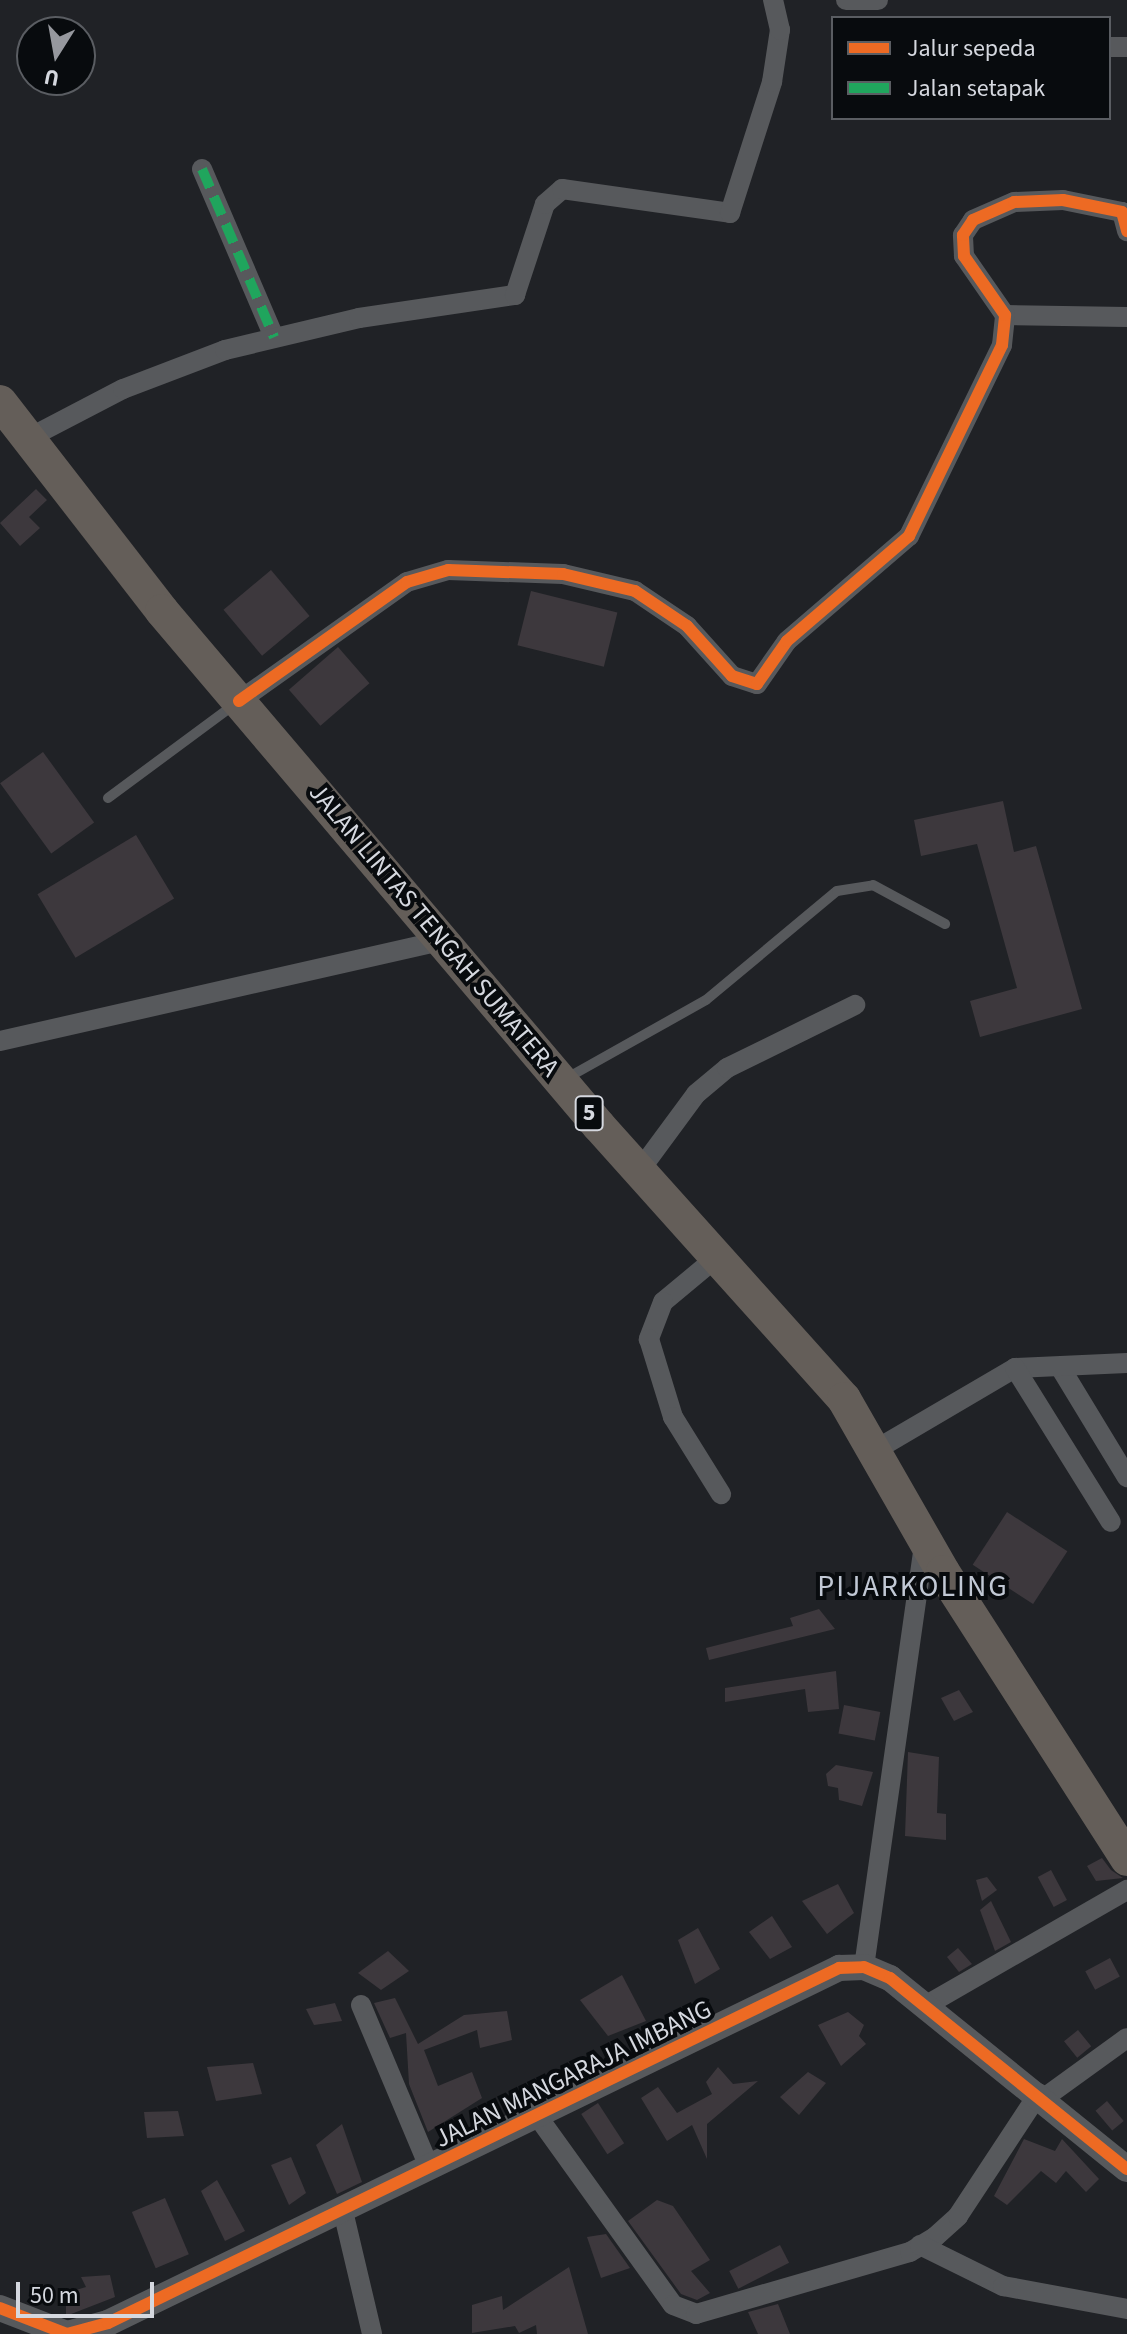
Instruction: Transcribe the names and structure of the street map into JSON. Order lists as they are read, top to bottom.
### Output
{
  "streets": {
    "highway": ["JALAN LINTAS TENGAH SUMATERA", "5"],
    "street": ["JALAN MANGARAJA IMBANG"]
  },
  "districts": ["PIJARKOLING"],
  "legend": ["Jalur sepeda", "Jalan setapak"],
  "scale_bar": "50 m",
  "north": "bottom"
}
